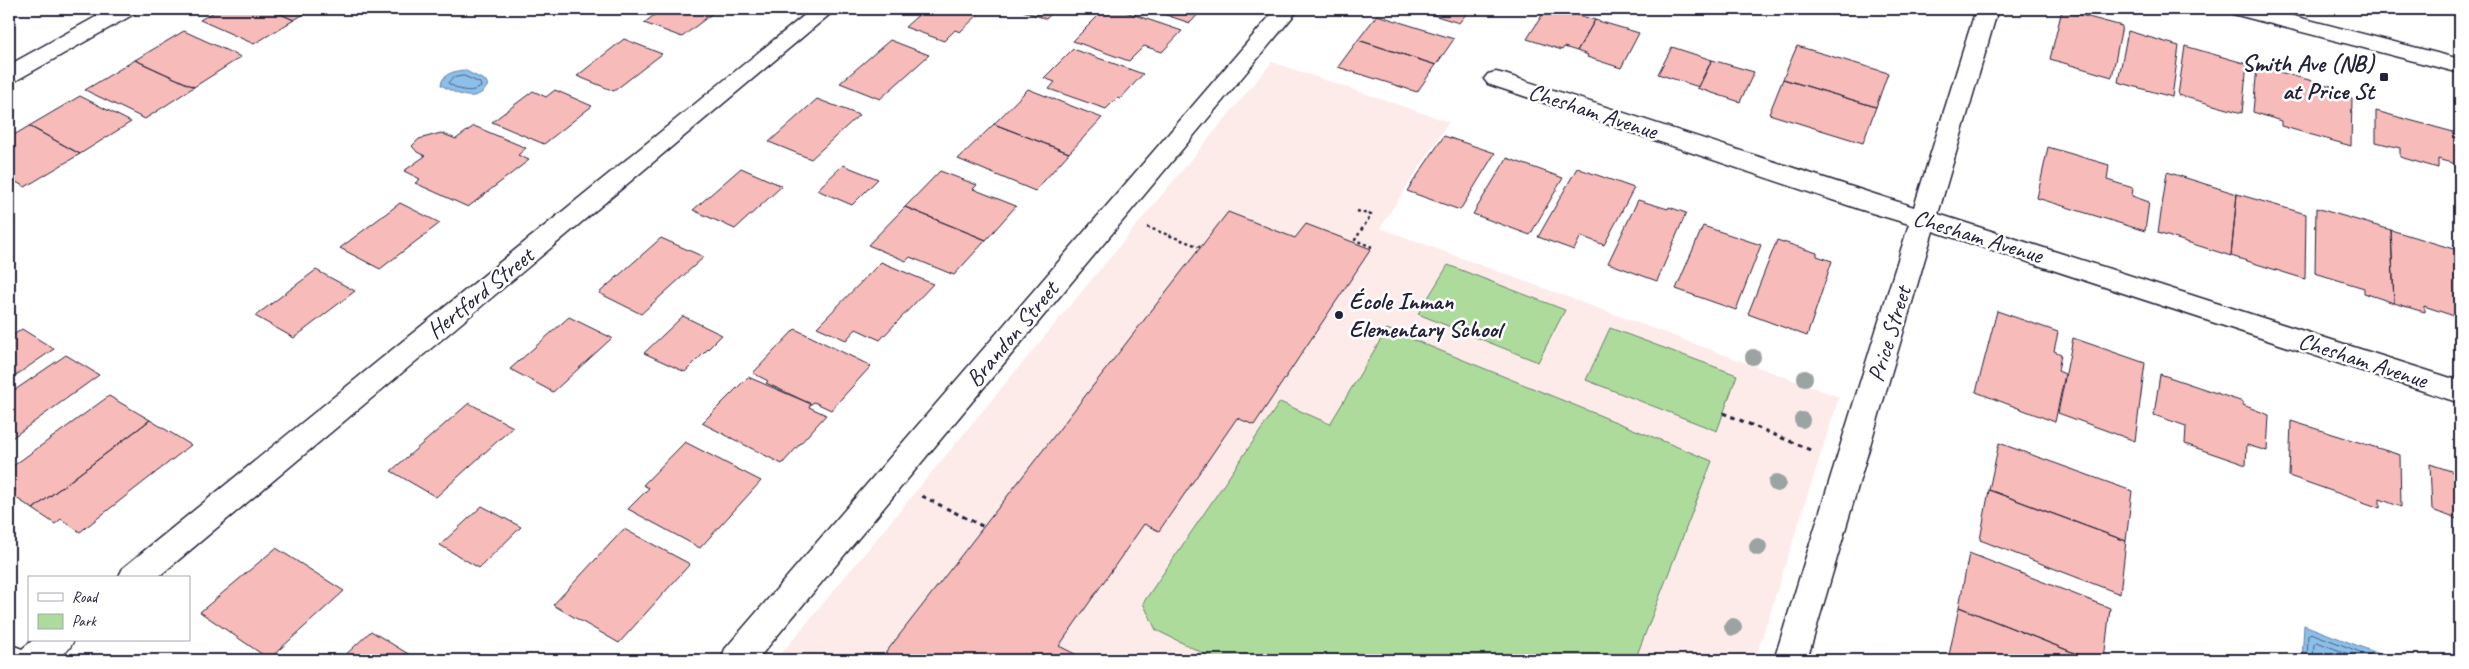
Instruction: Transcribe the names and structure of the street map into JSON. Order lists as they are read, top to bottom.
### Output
{
  "streets": {
    "street": [
      "Chesham Avenue",
      "Hertford Street",
      "Brandon Street",
      "Price Street"
    ]
  },
  "crossings": [
    ["Chesham Avenue", "Price Street"]
  ],
  "places": {
    "transit": ["Smith Ave (NB) at Price St"],
    "other": ["École Inman Elementary School"]
  },
  "legend": ["Road", "Park"]
}
